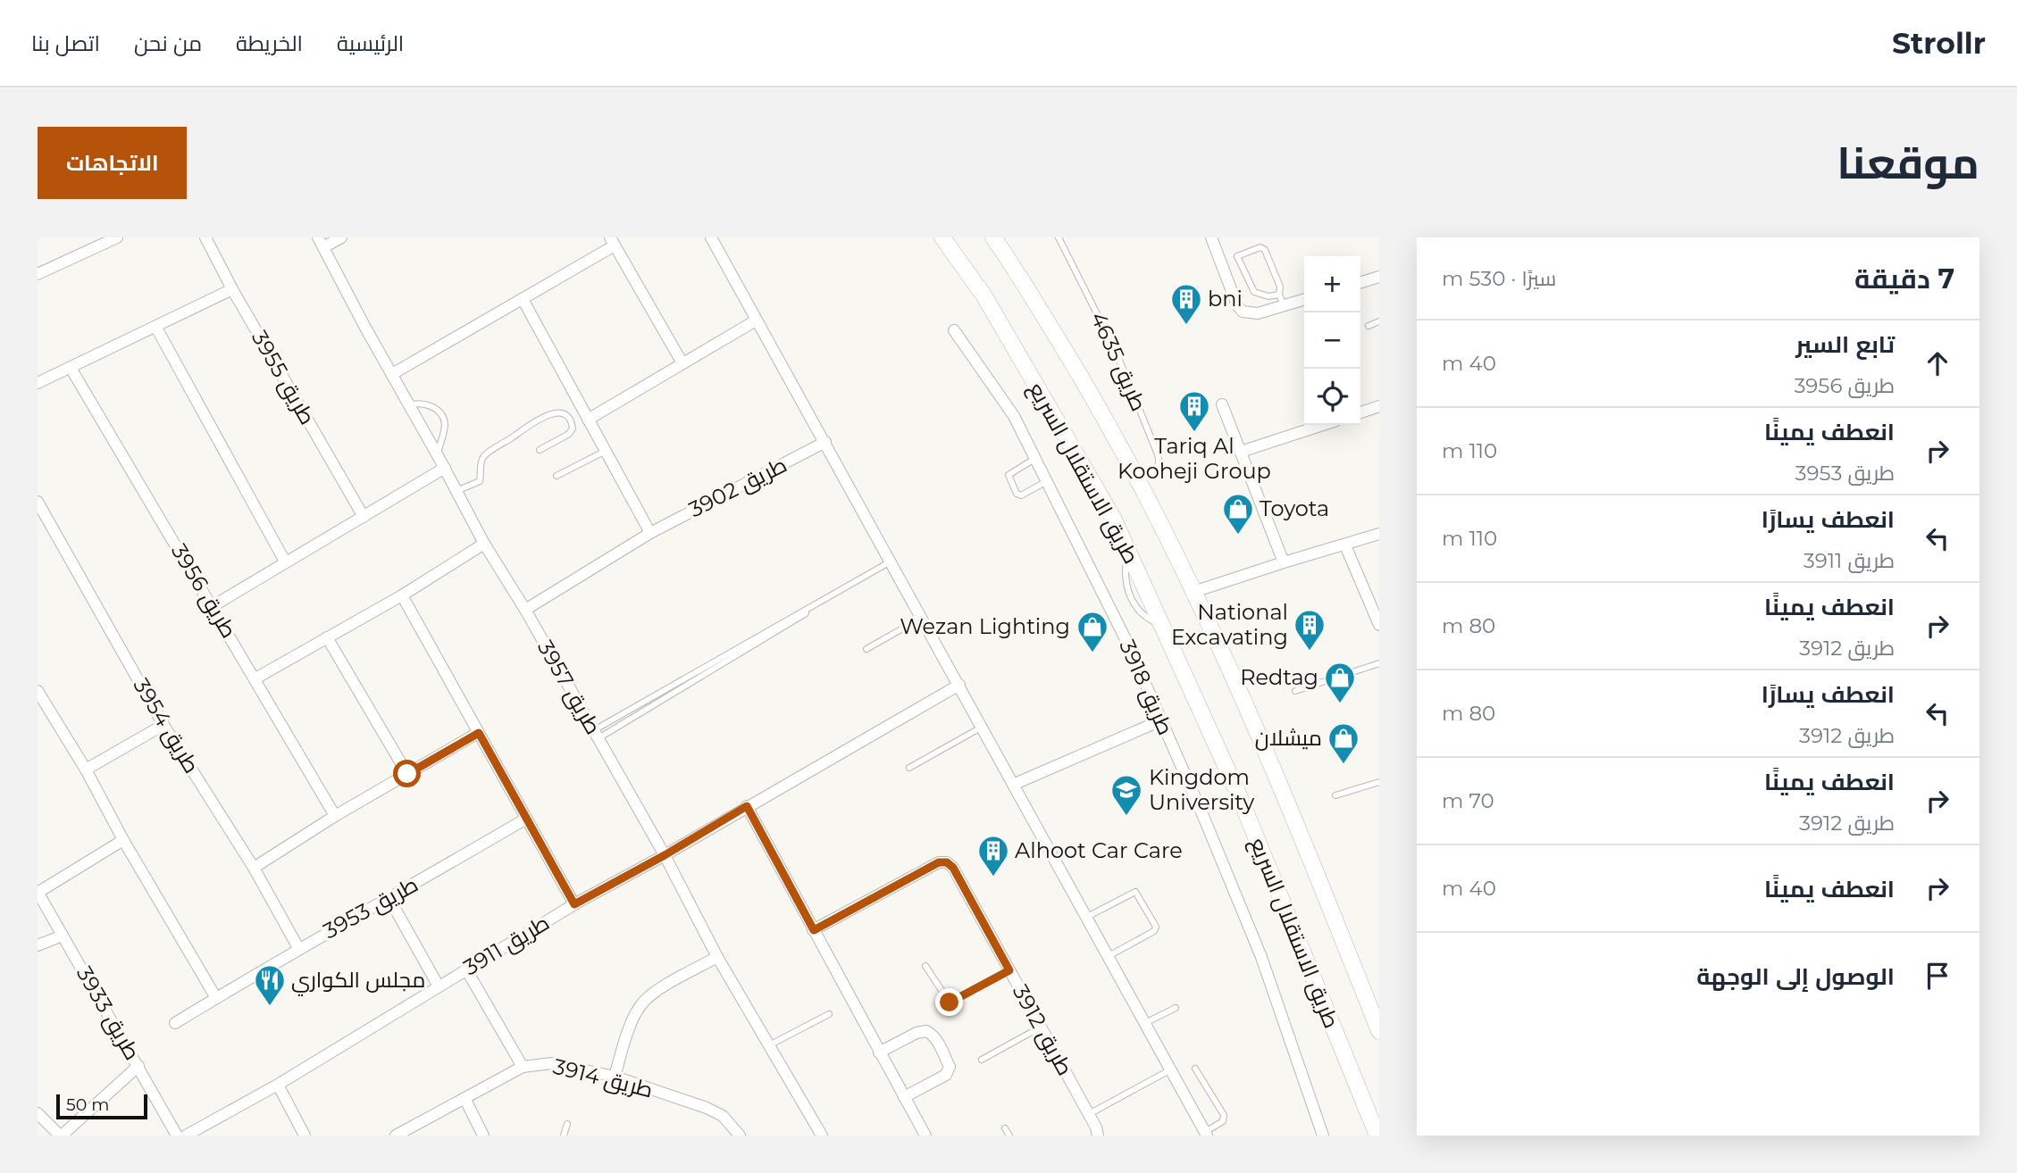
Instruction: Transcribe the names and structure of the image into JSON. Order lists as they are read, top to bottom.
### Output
{
  "streets": {
    "main road": ["طريق الاستقلال السريع"],
    "street": [
      "طريق 3955",
      "طريق 3902",
      "طريق 3956",
      "طريق 3957",
      "طريق 3918",
      "طريق 3954",
      "طريق 3953",
      "طريق 3911",
      "طريق 3933",
      "طريق 3912",
      "طريق 3914"
    ],
    "lane": ["طريق 4635"]
  },
  "crossings": [
    ["طريق 4635", "طريق الاستقلال السريع"],
    ["طريق 3902", "طريق 3957"],
    ["طريق 3957", "طريق 3911"],
    ["طريق 3954", "طريق 3953"]
  ],
  "places": {
    "building": [
      "bni",
      "Tariq Al Kooheji Group",
      "National Excavating",
      "Alhoot Car Care"
    ],
    "shop": [
      "Toyota",
      "Wezan Lighting",
      "Redtag",
      "ميشلان"
    ],
    "school or university": ["Kingdom University"],
    "restaurant": ["مجلس الكواري"]
  },
  "scale_bar": "50 m",
  "page": {
    "header": "Strollr",
    "nav": [
      "الرئيسية",
      "الخريطة",
      "من نحن",
      "اتصل بنا"
    ],
    "title": "موقعنا",
    "buttons": "الاتجاهات",
    "heading": ["7 دقيقة", "سيرًا · 530 m"],
    "map_buttons": ["+", "−"],
    "list": [
      ["تابع السير", "طريق 3956", "40 m"],
      ["انعطف يمينًا", "طريق 3953", "110 m"],
      ["انعطف يسارًا", "طريق 3911", "110 m"],
      ["انعطف يمينًا", "طريق 3912", "80 m"],
      ["انعطف يسارًا", "طريق 3912", "80 m"],
      ["انعطف يمينًا", "طريق 3912", "70 m"],
      ["انعطف يمينًا", "40 m"],
      "الوصول إلى الوجهة"
    ],
    "scale": "50 m"
  }
}
